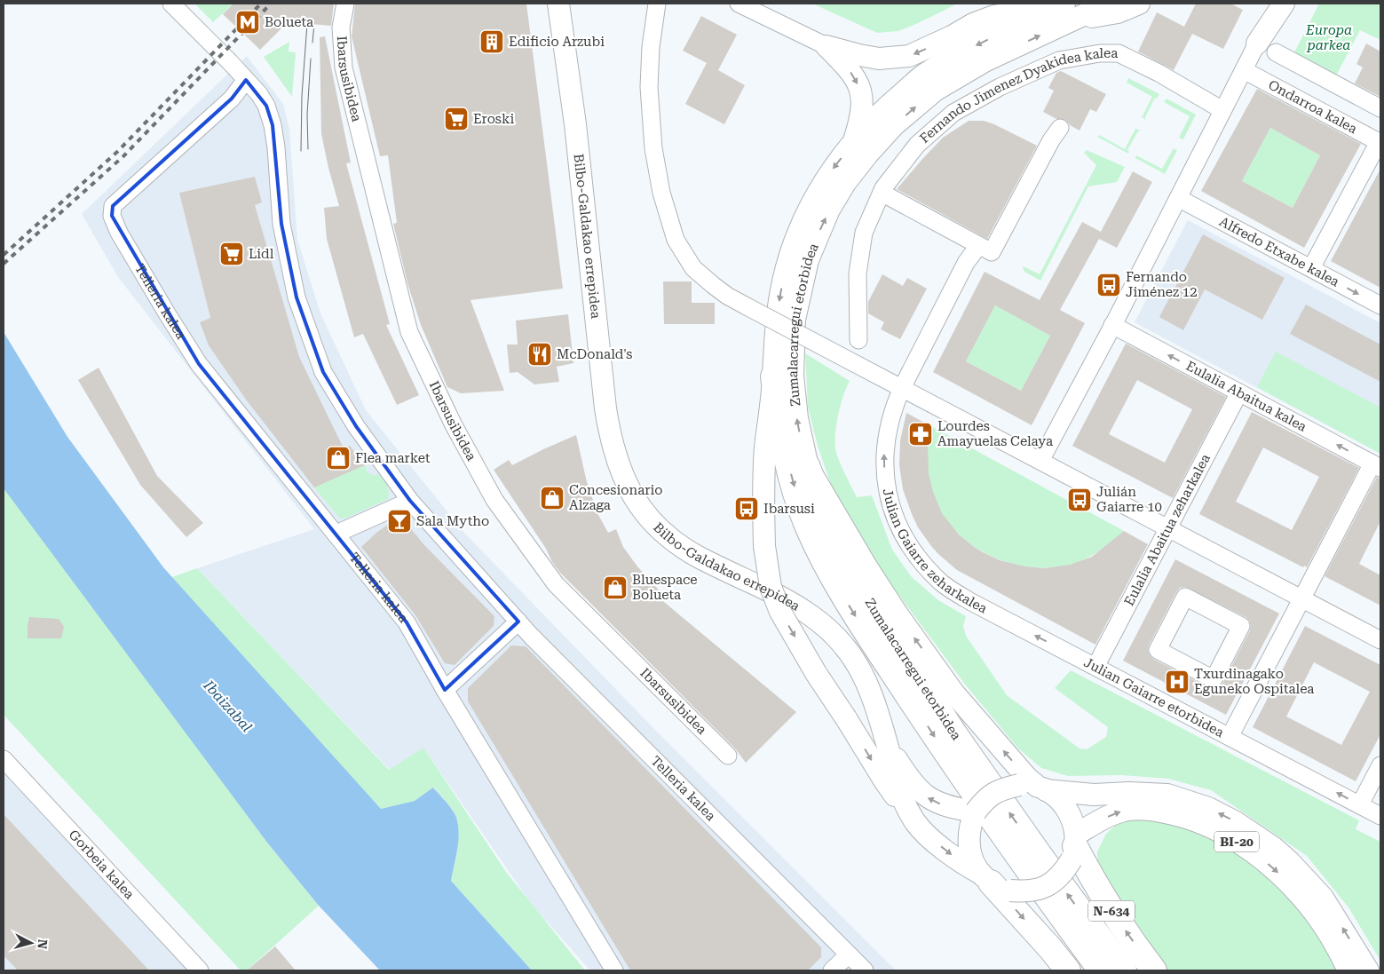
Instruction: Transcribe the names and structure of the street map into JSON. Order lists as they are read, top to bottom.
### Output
{
  "streets": {
    "highway": ["Zumalacarregui etorbidea", "N-634"],
    "main road": ["Bilbo-Galdakao errepidea", "BI-20"],
    "street": [
      "Ibarsusibidea",
      "Fernando Jimenez Dyakidea kalea",
      "Ondarroa kalea",
      "Alfredo Etxabe kalea",
      "Telleria kalea",
      "Eulalia Abaitua kalea",
      "Eulalia Abaitua zeharkalea",
      "Julian Gaiarre zeharkalea",
      "Julian Gaiarre etorbidea",
      "Gorbeia kalea"
    ]
  },
  "crossings": [
    ["Bilbo-Galdakao errepidea", "BI-20"],
    ["Bilbo-Galdakao errepidea", "N-634"],
    ["Eulalia Abaitua kalea", "Eulalia Abaitua zeharkalea"],
    ["Eulalia Abaitua kalea", "Julian Gaiarre etorbidea"],
    ["Eulalia Abaitua zeharkalea", "Julian Gaiarre etorbidea"],
    ["Julian Gaiarre zeharkalea", "Julian Gaiarre etorbidea"],
    ["BI-20", "N-634"]
  ],
  "one_way": ["Eulalia Abaitua kalea", "Julian Gaiarre zeharkalea"],
  "water": ["Ibaizabal"],
  "parks": ["Europa parkea"],
  "places": {
    "metro station": ["Bolueta"],
    "building": ["Edificio Arzubi"],
    "supermarket": ["Eroski", "Lidl"],
    "bus stop": ["Fernando Jiménez 12", "Julián Gaiarre 10", "Ibarsusi"],
    "restaurant": ["McDonald's"],
    "pharmacy": ["Lourdes Amayuelas Celaya"],
    "shop": ["Flea market", "Concesionario Alzaga", "Bluespace Bolueta"],
    "bar": ["Sala Mytho"],
    "hospital": ["Txurdinagako Eguneko Ospitalea"]
  },
  "north": "right"
}
